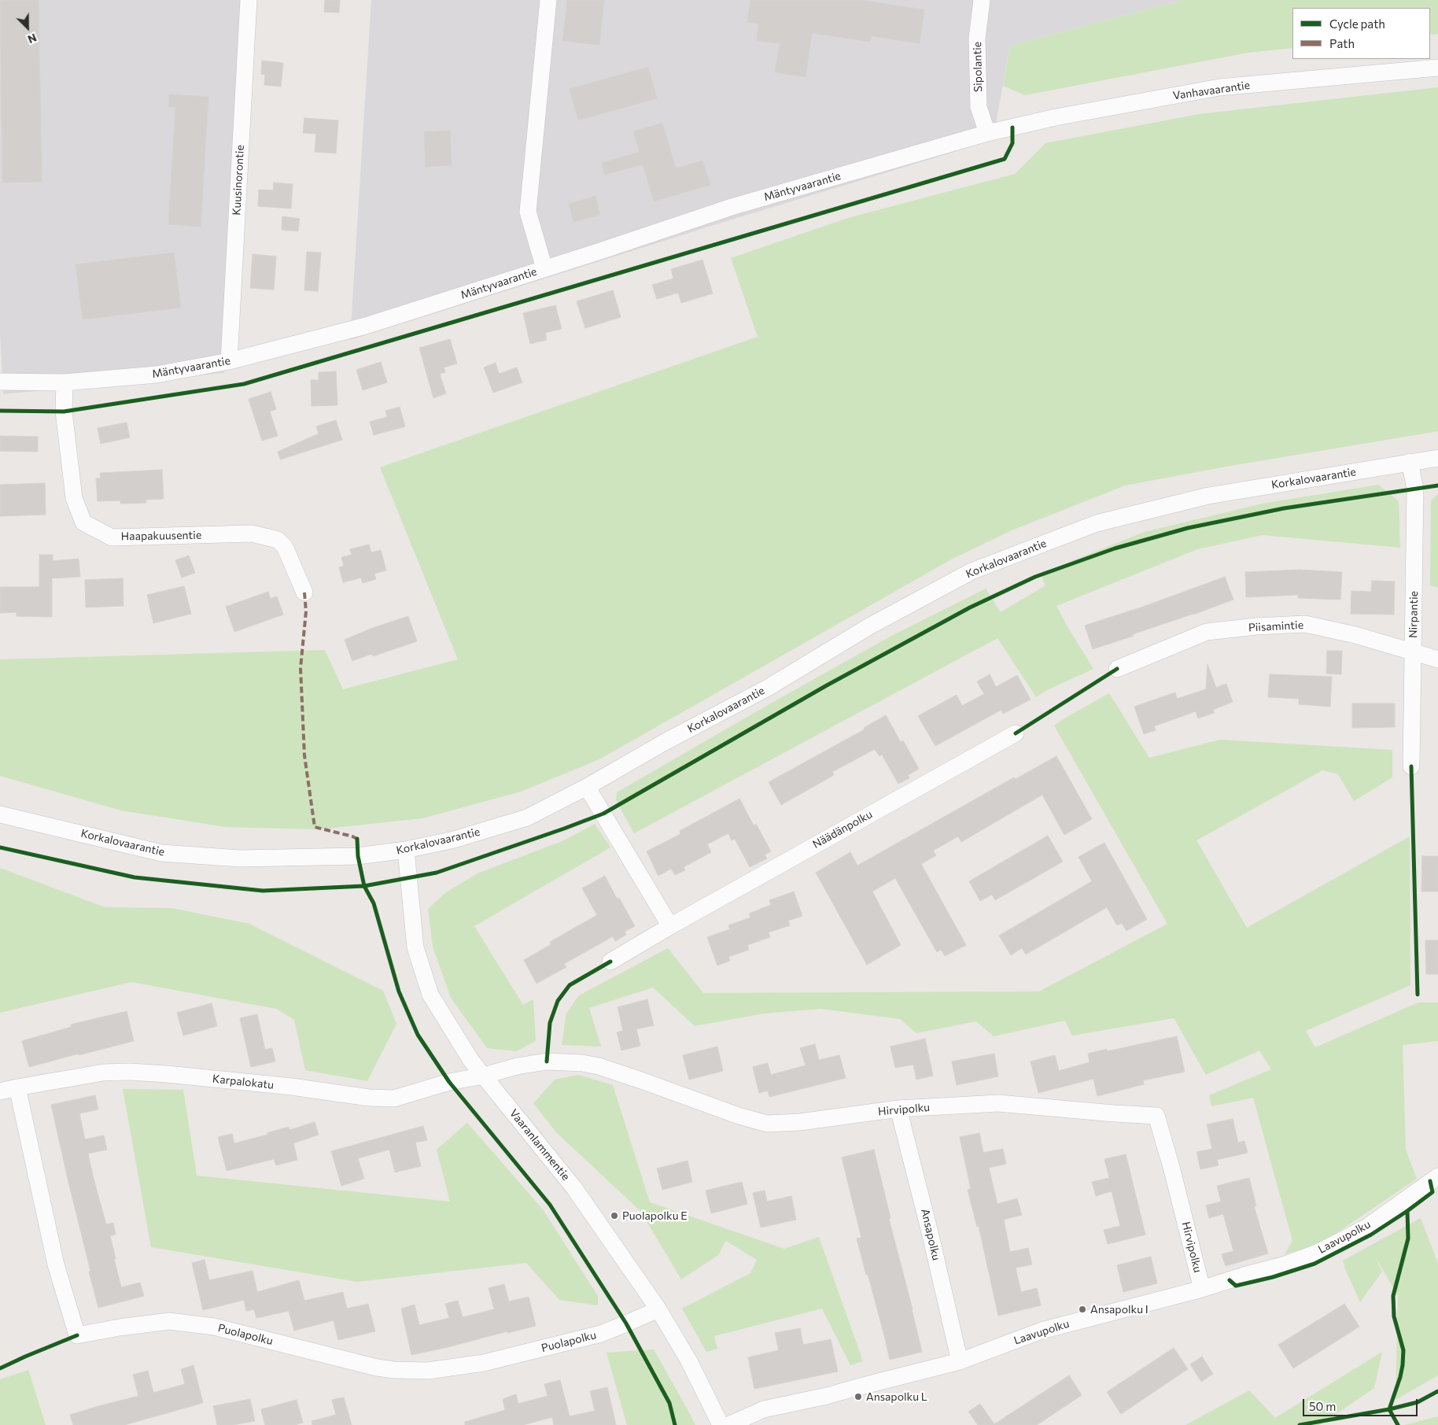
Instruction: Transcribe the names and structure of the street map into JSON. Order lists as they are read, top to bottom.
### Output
{
  "streets": {
    "street": [
      "Sipolantie",
      "Vanhavaarantie",
      "Kuusinorontie",
      "Mäntyvaarantie",
      "Korkalovaarantie",
      "Haapakuusentie",
      "Nirpantie",
      "Piisamintie",
      "Näädänpolku",
      "Karpalokatu",
      "Hirvipolku",
      "Vaaranlammentie",
      "Ansapolku",
      "Laavupolku",
      "Puolapolku"
    ]
  },
  "crossings": [
    ["Sipolantie", "Vanhavaarantie"],
    ["Sipolantie", "Mäntyvaarantie"],
    ["Vanhavaarantie", "Mäntyvaarantie"],
    ["Kuusinorontie", "Mäntyvaarantie"],
    ["Mäntyvaarantie", "Haapakuusentie"],
    ["Korkalovaarantie", "Nirpantie"],
    ["Korkalovaarantie", "Vaaranlammentie"],
    ["Nirpantie", "Piisamintie"],
    ["Karpalokatu", "Hirvipolku"],
    ["Karpalokatu", "Vaaranlammentie"],
    ["Karpalokatu", "Puolapolku"],
    ["Hirvipolku", "Vaaranlammentie"],
    ["Hirvipolku", "Ansapolku"],
    ["Hirvipolku", "Laavupolku"],
    ["Vaaranlammentie", "Puolapolku"],
    ["Ansapolku", "Laavupolku"]
  ],
  "places": ["Puolapolku E", "Ansapolku I", "Ansapolku L"],
  "legend": ["Cycle path", "Path"],
  "scale_bar": "50 m",
  "north": "bottom right"
}
